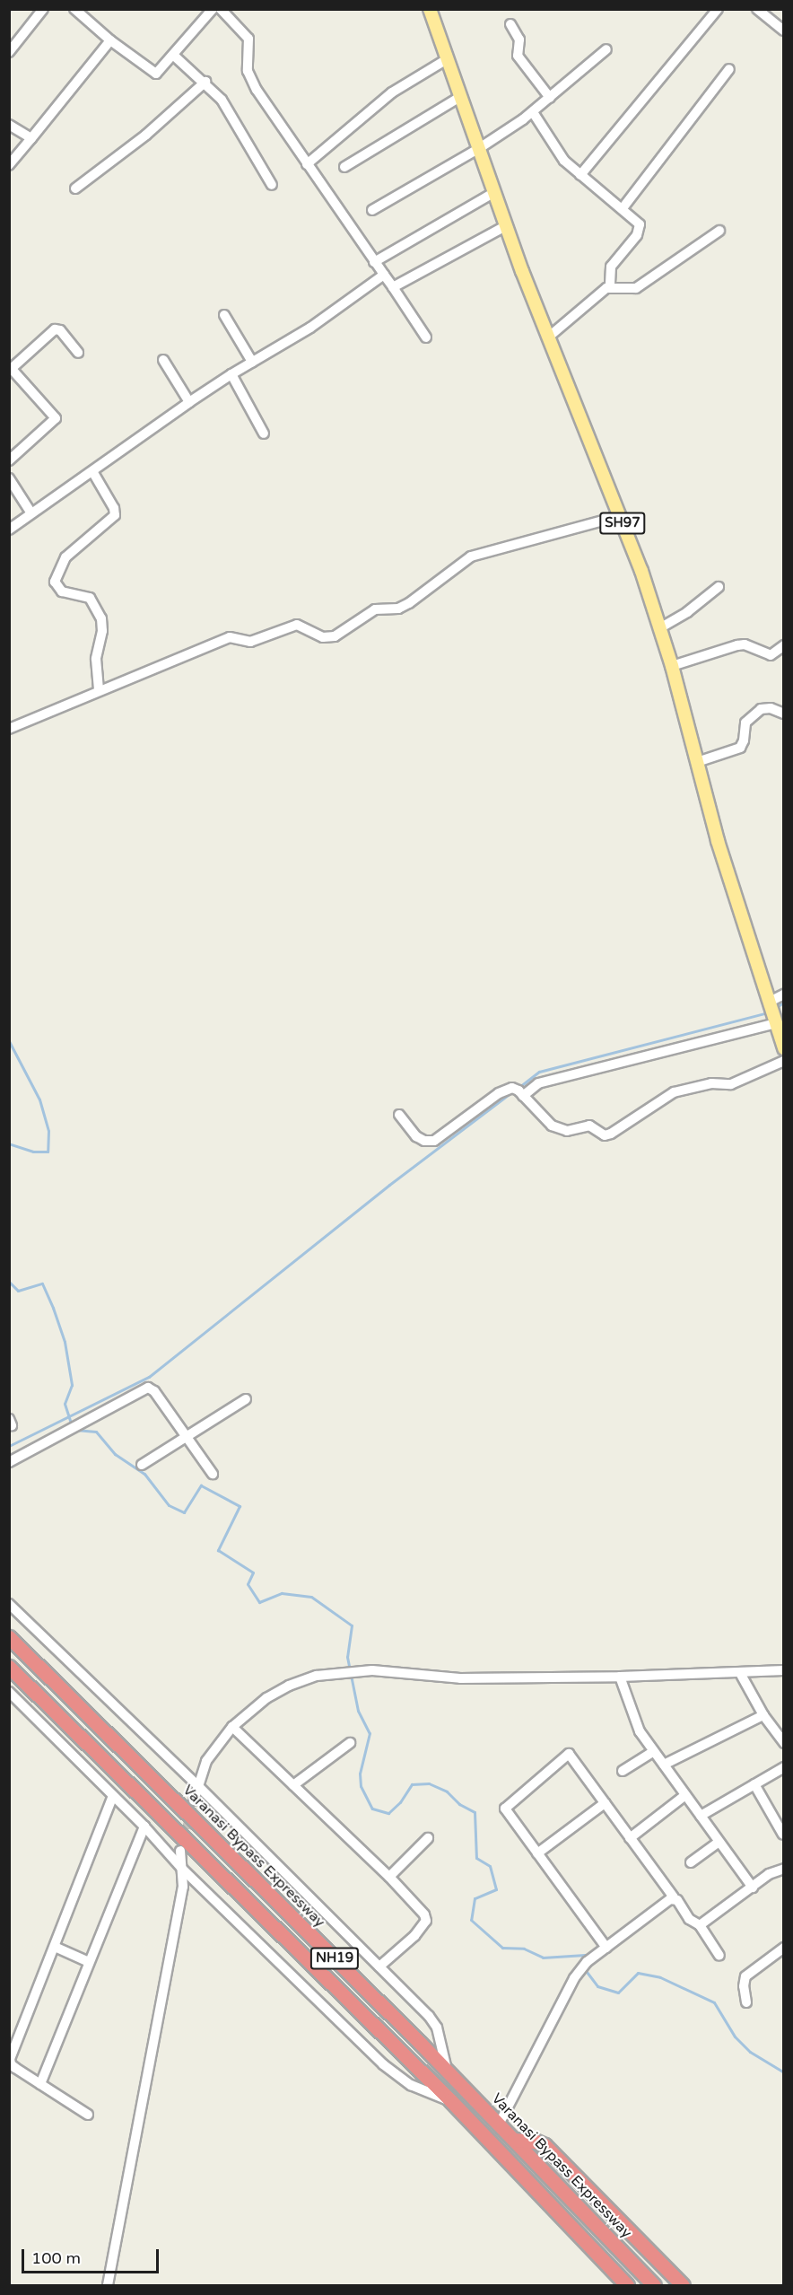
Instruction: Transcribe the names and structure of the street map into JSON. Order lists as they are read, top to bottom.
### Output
{
  "streets": {
    "highway": ["Varanasi Bypass Expressway", "NH19"],
    "main road": ["SH97"]
  },
  "scale_bar": "100 m"
}
